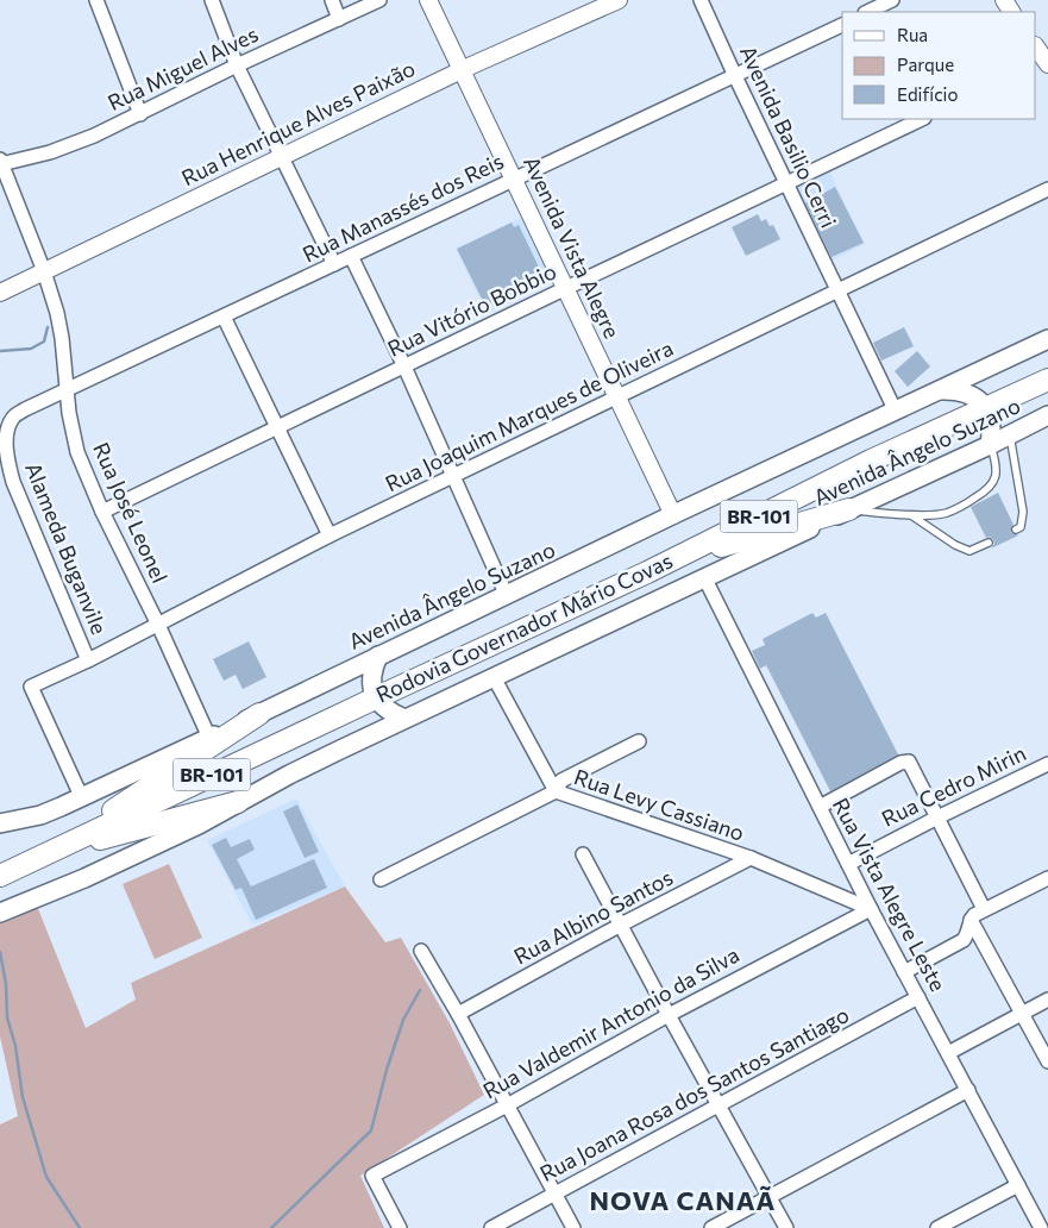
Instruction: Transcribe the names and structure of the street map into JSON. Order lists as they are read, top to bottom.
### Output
{
  "streets": {
    "highway": ["BR-101", "Rodovia Governador Mário Covas"],
    "main road": ["Avenida Ângelo Suzano"],
    "street": [
      "Rua Miguel Alves",
      "Rua Henrique Alves Paixão",
      "Avenida Basilio Cerri",
      "Rua Manassés dos Reis",
      "Avenida Vista Alegre",
      "Rua Vitório Bobbio",
      "Rua Joaquim Marques de Oliveira",
      "Rua José Leonel",
      "Alameda Buganvile",
      "Rua Cedro Mirin",
      "Rua Levy Cassiano",
      "Rua Vista Alegre Leste",
      "Rua Albino Santos",
      "Rua Valdemir Antonio da Silva",
      "Rua Joana Rosa dos Santos Santiago"
    ]
  },
  "crossings": [
    ["Rua Miguel Alves", "Rua José Leonel"],
    ["Rua Henrique Alves Paixão", "Avenida Vista Alegre"],
    ["Rua Henrique Alves Paixão", "Rua José Leonel"],
    ["Avenida Basilio Cerri", "Rua Manassés dos Reis"],
    ["Avenida Basilio Cerri", "Rua Vitório Bobbio"],
    ["Avenida Basilio Cerri", "Rua Joaquim Marques de Oliveira"],
    ["Avenida Basilio Cerri", "Avenida Ângelo Suzano"],
    ["Rua Manassés dos Reis", "Avenida Vista Alegre"],
    ["Rua Manassés dos Reis", "Rua José Leonel"],
    ["Rua Manassés dos Reis", "Alameda Buganvile"],
    ["Avenida Vista Alegre", "Rua Vitório Bobbio"],
    ["Avenida Vista Alegre", "Rua Joaquim Marques de Oliveira"],
    ["Avenida Vista Alegre", "Avenida Ângelo Suzano"],
    ["Rua Vitório Bobbio", "Rua José Leonel"],
    ["Rua Joaquim Marques de Oliveira", "Avenida Ângelo Suzano"],
    ["Rua Joaquim Marques de Oliveira", "Rua José Leonel"],
    ["Rua Joaquim Marques de Oliveira", "Alameda Buganvile"],
    ["Avenida Ângelo Suzano", "Rua José Leonel"],
    ["Avenida Ângelo Suzano", "Rua Levy Cassiano"],
    ["Avenida Ângelo Suzano", "Rua Vista Alegre Leste"],
    ["Rua Cedro Mirin", "Rua Vista Alegre Leste"],
    ["Rua Levy Cassiano", "Rua Vista Alegre Leste"],
    ["Rua Levy Cassiano", "Rua Albino Santos"],
    ["Rua Levy Cassiano", "Rua Valdemir Antonio da Silva"],
    ["Rua Vista Alegre Leste", "Rua Valdemir Antonio da Silva"],
    ["Rua Vista Alegre Leste", "Rua Joana Rosa dos Santos Santiago"]
  ],
  "districts": ["NOVA CANAÃ"],
  "legend": ["Rua", "Parque", "Edifício"]
}
